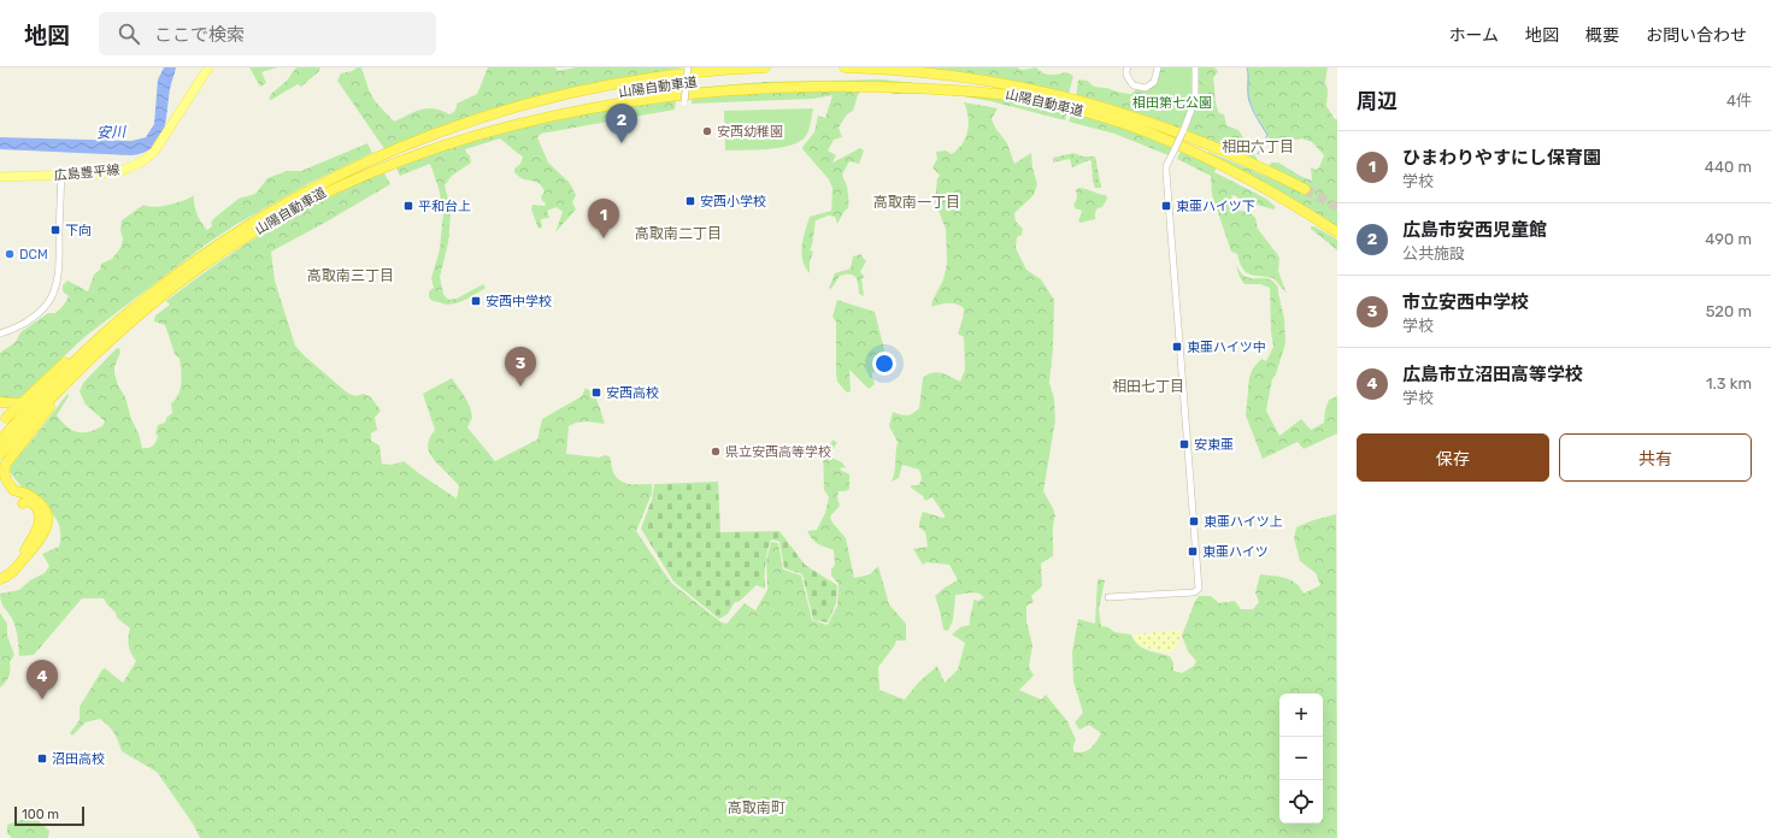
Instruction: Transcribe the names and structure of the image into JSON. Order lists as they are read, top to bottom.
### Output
{
  "streets": {
    "highway": ["山陽自動車道"],
    "main road": ["広島豊平線"]
  },
  "districts": [
    "相田六丁目",
    "高取南一丁目",
    "高取南二丁目",
    "高取南三丁目",
    "相田七丁目",
    "高取南町"
  ],
  "water": ["安川"],
  "parks": ["相田第七公園"],
  "places": {
    "other": ["安西幼稚園", "DCM", "県立安西高等学校"],
    "transit": [
      "安西小学校",
      "平和台上",
      "東亜ハイツ下",
      "下向",
      "安西中学校",
      "東亜ハイツ中",
      "安西高校",
      "安東亜",
      "東亜ハイツ上",
      "東亜ハイツ",
      "沼田高校"
    ]
  },
  "scale_bar": "100 m",
  "page": {
    "header": "地図",
    "search": "ここで検索",
    "nav": [
      "ホーム",
      "地図",
      "概要",
      "お問い合わせ"
    ],
    "heading": ["周辺", "4件"],
    "pins": [
      "2",
      "1",
      "3",
      "4"
    ],
    "list": [
      {
        "mark": "1",
        "name": "ひまわりやすにし保育園",
        "note": "学校",
        "value": "440 m"
      },
      {
        "mark": "2",
        "name": "広島市安西児童館",
        "note": "公共施設",
        "value": "490 m"
      },
      {
        "mark": "3",
        "name": "市立安西中学校",
        "note": "学校",
        "value": "520 m"
      },
      {
        "mark": "4",
        "name": "広島市立沼田高等学校",
        "note": "学校",
        "value": "1.3 km"
      }
    ],
    "buttons": ["保存", "共有"],
    "map_buttons": ["+", "−"],
    "scale": "100 m"
  }
}
